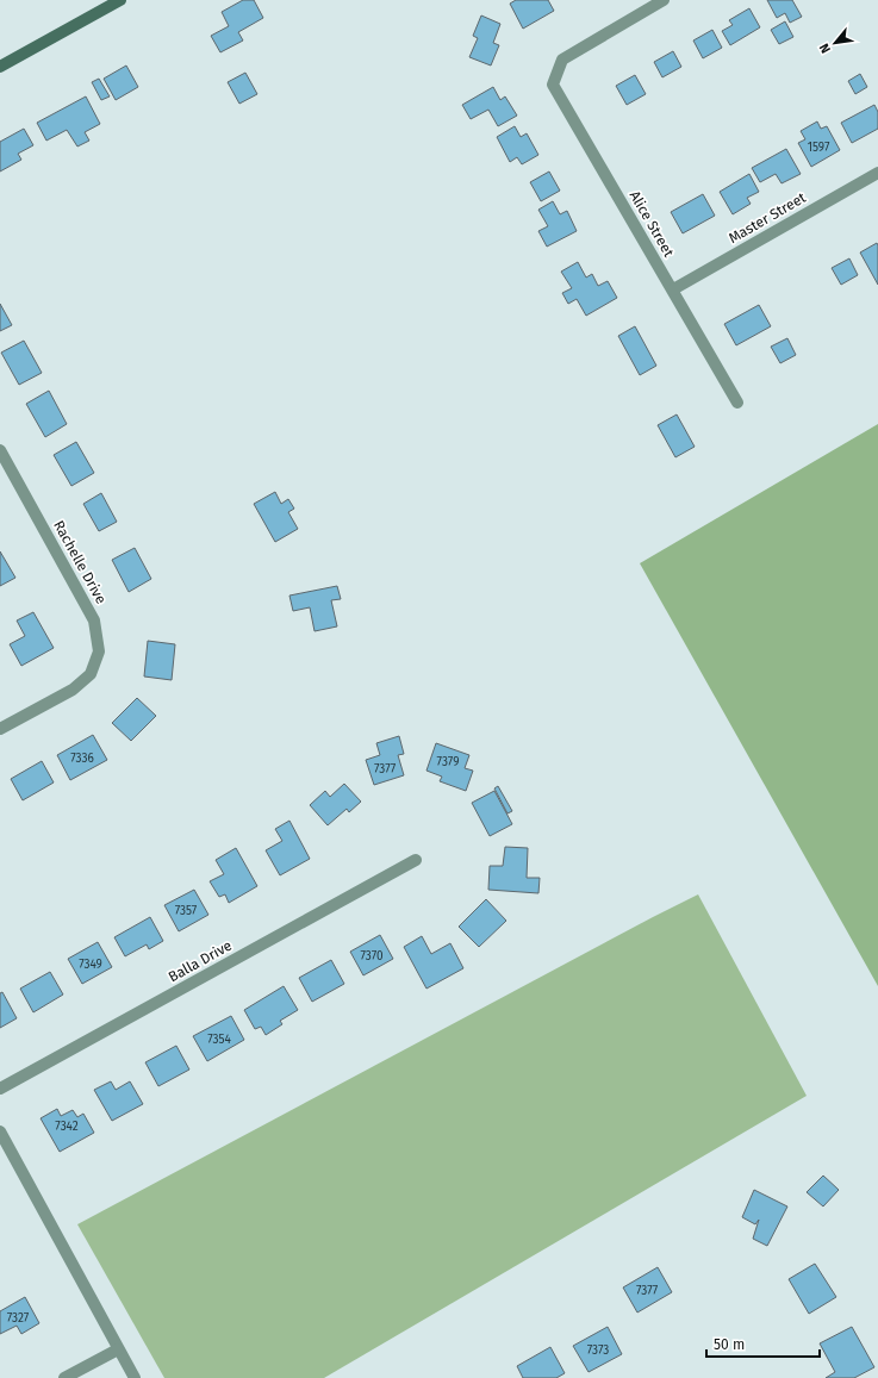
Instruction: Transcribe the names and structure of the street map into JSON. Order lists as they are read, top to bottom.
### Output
{
  "streets": {
    "street": [
      "Master Street",
      "Alice Street",
      "Rachelle Drive",
      "Balla Drive"
    ]
  },
  "crossings": [
    ["Master Street", "Alice Street"]
  ],
  "house_numbers": [
    "1597",
    "7336",
    "7379",
    "7377",
    "7357",
    "7370",
    "7349",
    "7354",
    "7342",
    "7377",
    "7327",
    "7373"
  ],
  "scale_bar": "50 m",
  "north": "bottom left"
}
